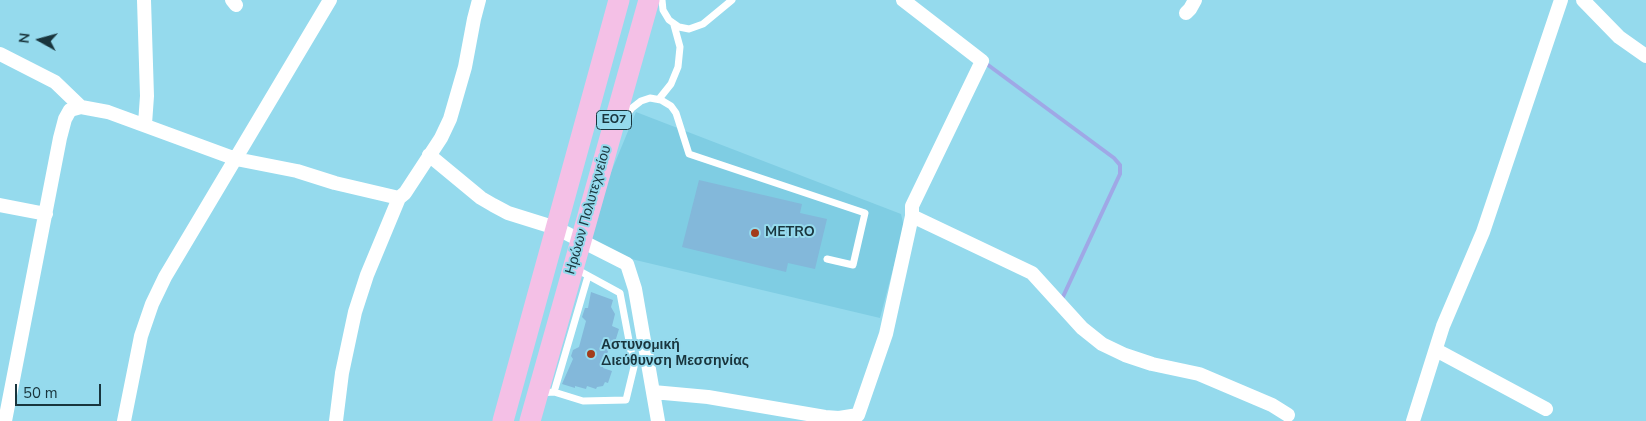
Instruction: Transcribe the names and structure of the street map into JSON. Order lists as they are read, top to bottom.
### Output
{
  "streets": {
    "main road": ["ΕΟ7", "Ηρώων Πολυτεχνείου"]
  },
  "places": ["METRO", "Αστυνομική Διεύθυνση Μεσσηνίας"],
  "scale_bar": "50 m",
  "north": "left"
}
